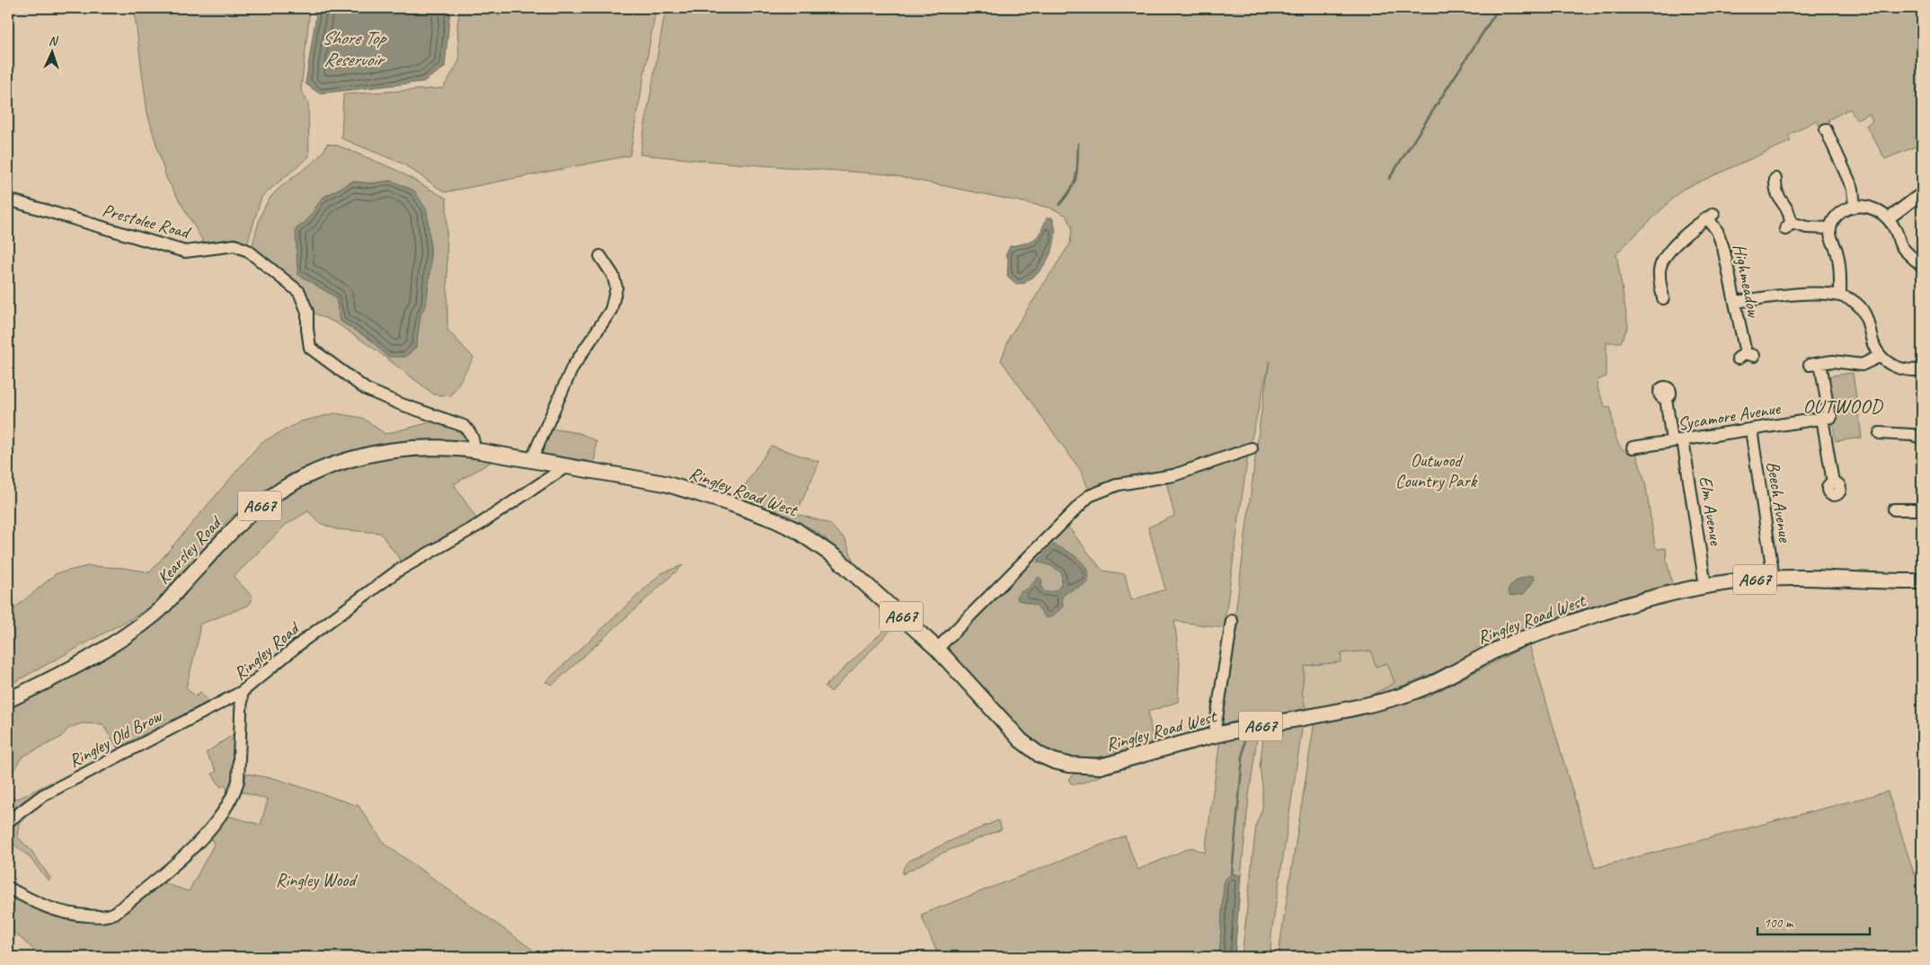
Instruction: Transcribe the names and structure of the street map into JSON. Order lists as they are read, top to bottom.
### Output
{
  "streets": {
    "main road": ["Ringley Road West", "A667", "Kearsley Road"],
    "street": [
      "Prestolee Road",
      "Highmeadow",
      "Sycamore Avenue",
      "Beech Avenue",
      "Elm Avenue",
      "Ringley Road",
      "Ringley Old Brow"
    ]
  },
  "crossings": [
    ["Prestolee Road", "Kearsley Road"],
    ["Sycamore Avenue", "Beech Avenue"],
    ["Sycamore Avenue", "Elm Avenue"],
    ["Ringley Road West", "Beech Avenue"],
    ["Ringley Road West", "Elm Avenue"],
    ["Ringley Road West", "Kearsley Road"],
    ["Ringley Road West", "Ringley Road"],
    ["Kearsley Road", "Ringley Road"],
    ["Ringley Road", "Ringley Old Brow"]
  ],
  "districts": ["OUTWOOD"],
  "water": ["Shore Top Reservoir"],
  "parks": ["Outwood Country Park", "Ringley Wood"],
  "scale_bar": "100 m",
  "north": "top"
}
